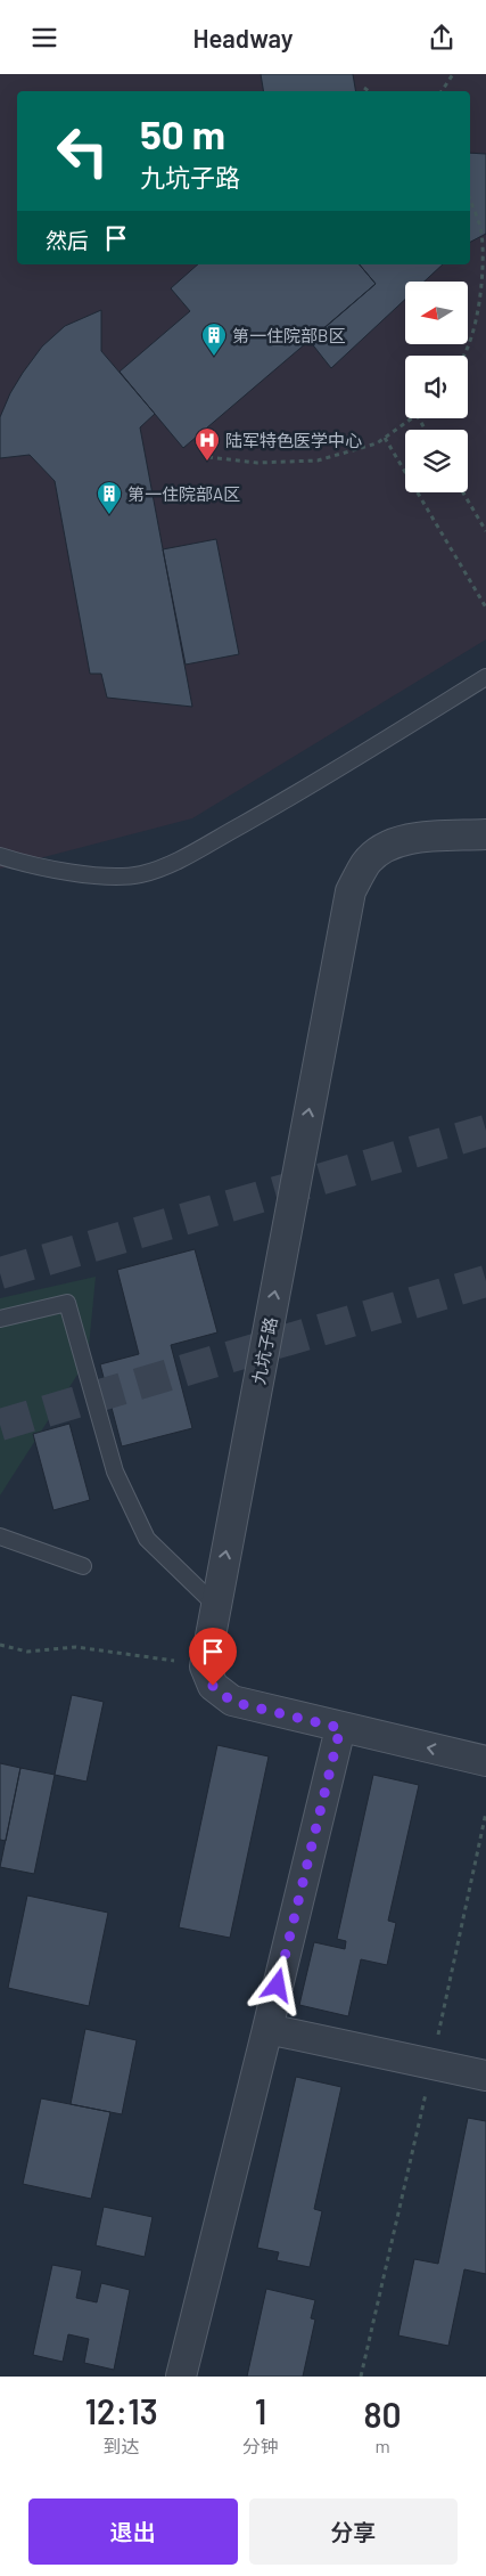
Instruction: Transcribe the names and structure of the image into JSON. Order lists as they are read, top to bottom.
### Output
{
  "streets": {
    "street": ["九坑子路"]
  },
  "one_way": ["九坑子路"],
  "places": {
    "building": ["第一住院部B区", "第一住院部A区"],
    "hospital": ["陆军特色医学中心"]
  },
  "north": "left",
  "page": {
    "header": "Headway",
    "turn": ["50 m", "九坑子路"],
    "then": "然后",
    "eta": [
      "12:13",
      "到达",
      "1",
      "分钟",
      "80",
      "m"
    ],
    "buttons": ["退出", "分享"]
  }
}
